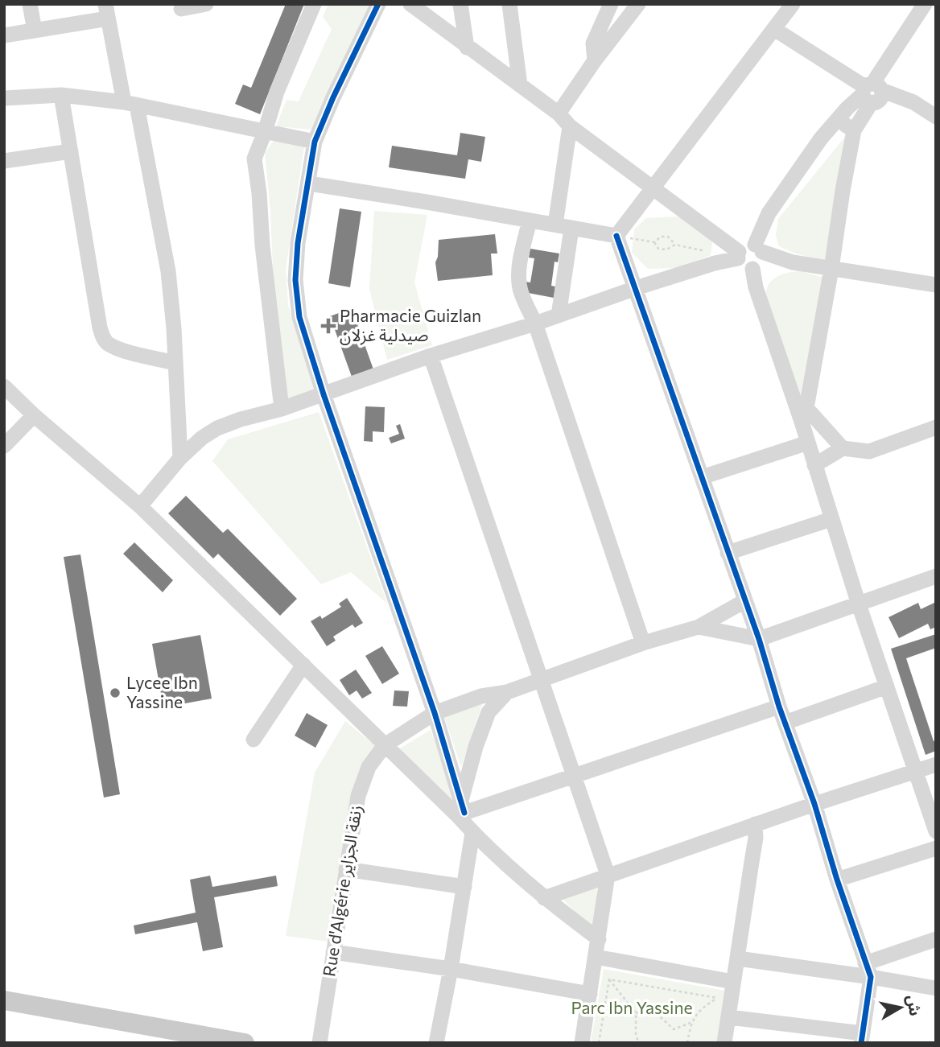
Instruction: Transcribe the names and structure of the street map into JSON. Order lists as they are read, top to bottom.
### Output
{
  "streets": {
    "street": ["Rue d'Algérie زنقة الجزاير"]
  },
  "parks": ["Parc Ibn Yassine"],
  "places": {
    "health": ["Pharmacie Guizlan صيدلية غزلان"],
    "other": ["Lycee Ibn Yassine"]
  },
  "north": "right"
}
